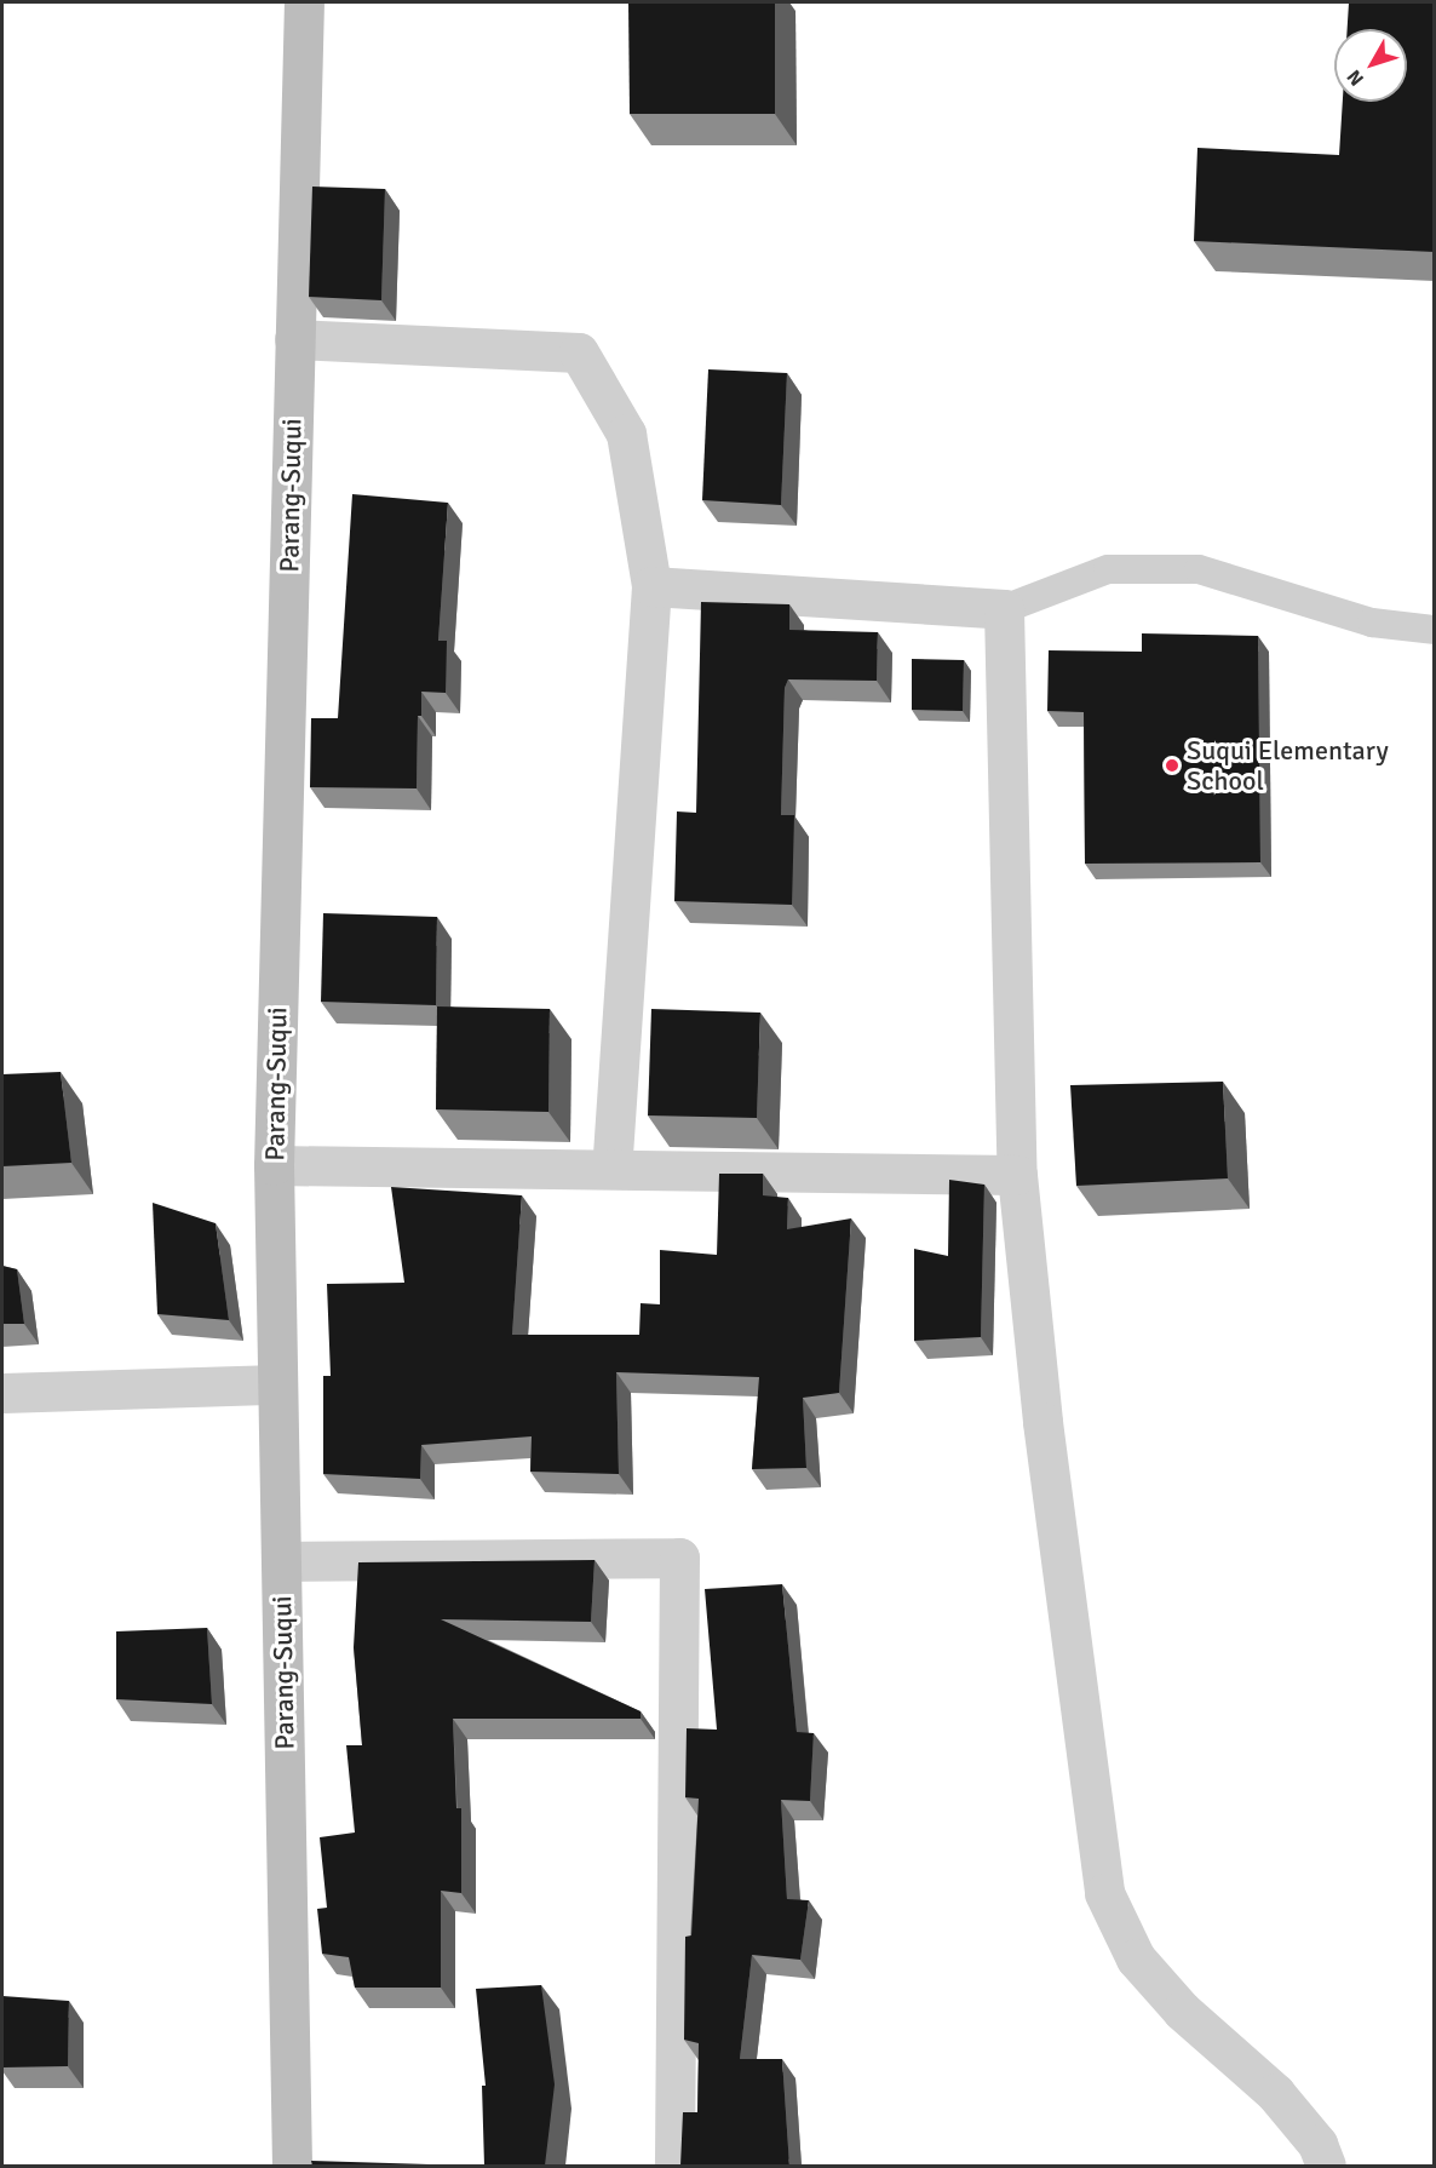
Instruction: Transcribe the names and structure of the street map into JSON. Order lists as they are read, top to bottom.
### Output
{
  "streets": {
    "main road": ["Parang-Suqui"]
  },
  "places": ["Suqui Elementary School"],
  "north": "bottom left"
}
